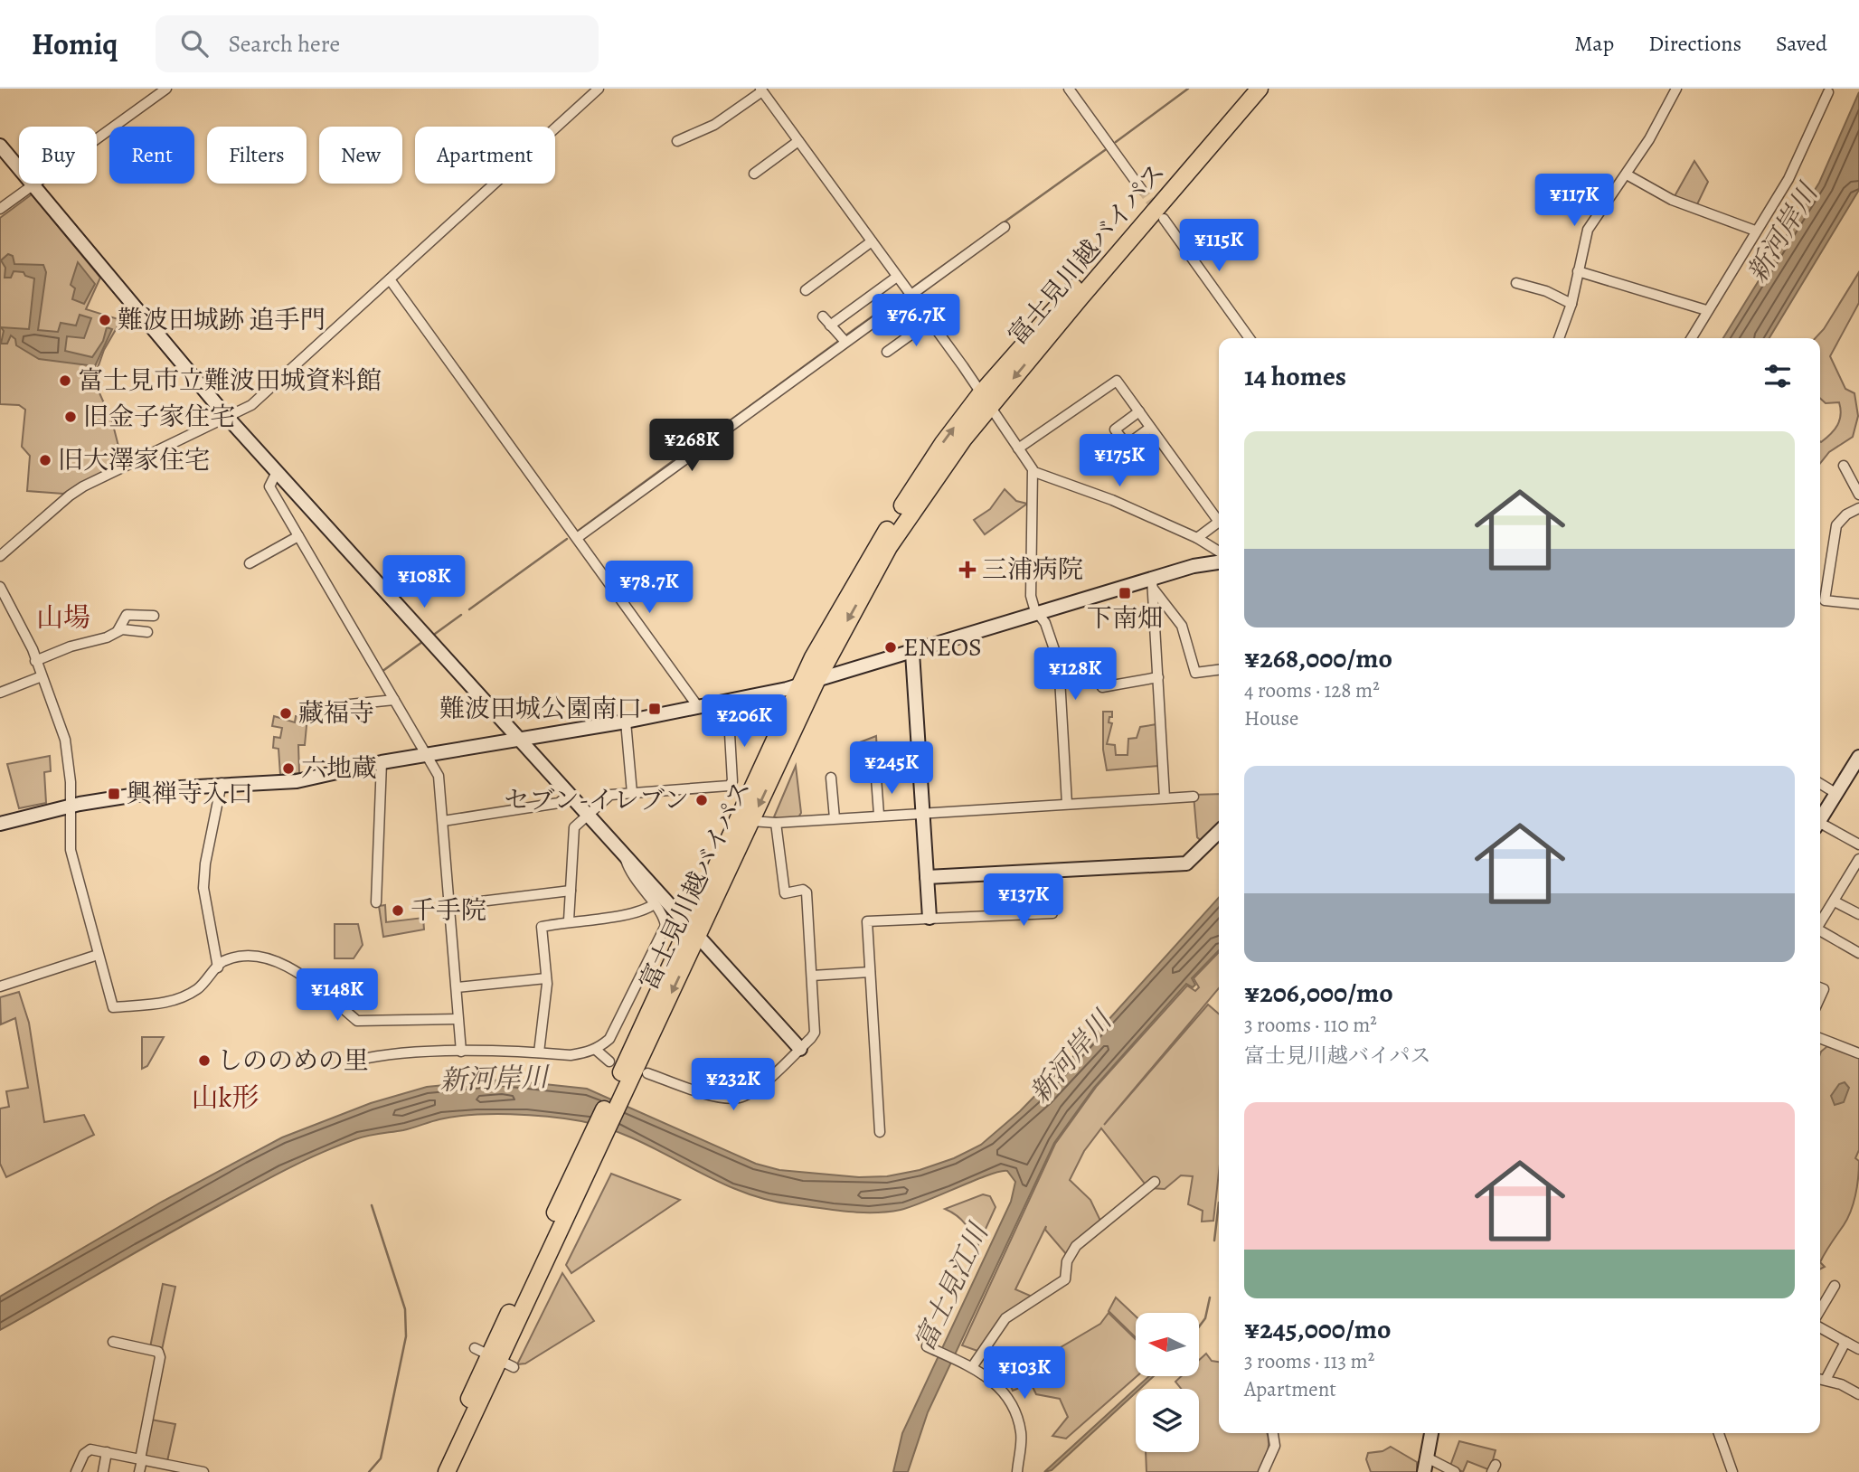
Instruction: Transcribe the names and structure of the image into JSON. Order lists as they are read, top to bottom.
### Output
{
  "streets": {
    "highway": ["富士見川越バイパス"]
  },
  "districts": ["山場", "山k形"],
  "water": ["新河岸川", "富士見江川"],
  "places": {
    "other": [
      "難波田城跡 追手門",
      "富士見市立難波田城資料館",
      "旧金子家住宅",
      "旧大澤家住宅",
      "ENEOS",
      "藏福寺",
      "六地蔵",
      "セブン-イレブン",
      "千手院",
      "しののめの里"
    ],
    "health": ["三浦病院"],
    "transit": ["下南畑", "難波田城公園南口", "興禅寺入口"]
  },
  "north": "left",
  "page": {
    "header": "Homiq",
    "search": "Search here",
    "nav": ["Map", "Directions", "Saved"],
    "chip": [
      "Buy",
      "Rent",
      "Filters",
      "New",
      "Apartment"
    ],
    "price": [
      "¥117K",
      "¥115K",
      "¥76.7K",
      "¥268K",
      "¥175K",
      "¥108K",
      "¥78.7K",
      "¥128K",
      "¥206K",
      "¥245K",
      "¥137K",
      "¥148K",
      "¥232K",
      "¥103K"
    ],
    "heading": "14 homes",
    "list": [
      {
        "name": "¥268,000/mo",
        "note": "4 rooms · 128 m² · House"
      },
      {
        "name": "¥206,000/mo",
        "note": "3 rooms · 110 m² · 富士見川越バイパス"
      },
      {
        "name": "¥245,000/mo",
        "note": "3 rooms · 113 m² · Apartment"
      }
    ]
  }
}
